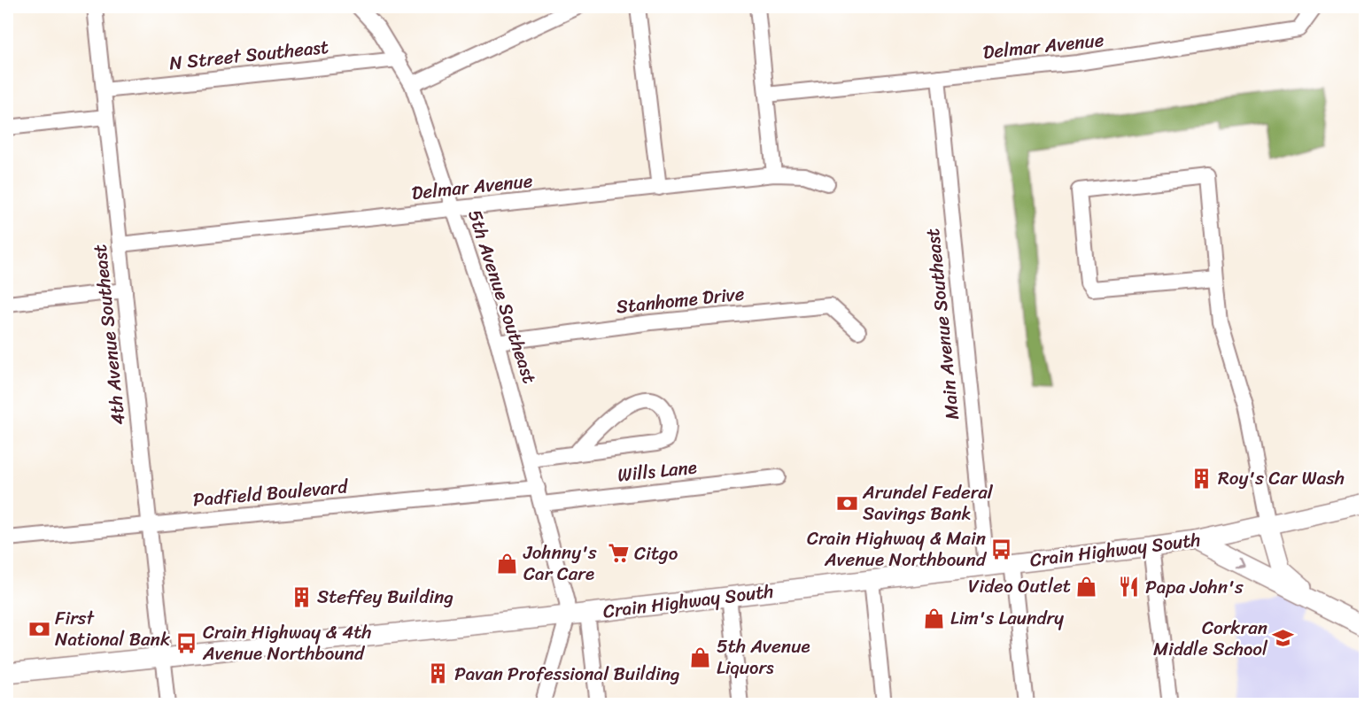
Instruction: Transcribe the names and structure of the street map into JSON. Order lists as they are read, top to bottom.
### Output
{
  "streets": {
    "main road": ["Crain Highway South"],
    "street": [
      "Delmar Avenue",
      "N Street Southeast",
      "5th Avenue Southeast",
      "Stanhome Drive",
      "Main Avenue Southeast",
      "4th Avenue Southeast",
      "Wills Lane",
      "Padfield Boulevard"
    ]
  },
  "crossings": [
    ["Delmar Avenue", "5th Avenue Southeast"],
    ["Delmar Avenue", "Main Avenue Southeast"],
    ["Delmar Avenue", "4th Avenue Southeast"],
    ["N Street Southeast", "5th Avenue Southeast"],
    ["N Street Southeast", "4th Avenue Southeast"],
    ["5th Avenue Southeast", "Stanhome Drive"],
    ["5th Avenue Southeast", "Wills Lane"],
    ["5th Avenue Southeast", "Padfield Boulevard"],
    ["5th Avenue Southeast", "Crain Highway South"],
    ["Main Avenue Southeast", "Crain Highway South"],
    ["4th Avenue Southeast", "Padfield Boulevard"],
    ["4th Avenue Southeast", "Crain Highway South"]
  ],
  "places": {
    "building": ["Roy's Car Wash", "Steffey Building", "Pavan Professional Building"],
    "bank": ["Arundel Federal Savings Bank", "First National Bank"],
    "bus stop": ["Crain Highway & Main Avenue Northbound", "Crain Highway & 4th Avenue Northbound"],
    "supermarket": ["Citgo"],
    "shop": [
      "Johnny's Car Care",
      "Video Outlet",
      "Lim's Laundry",
      "5th Avenue Liquors"
    ],
    "restaurant": ["Papa John's"],
    "school or university": ["Corkran Middle School"]
  }
}
